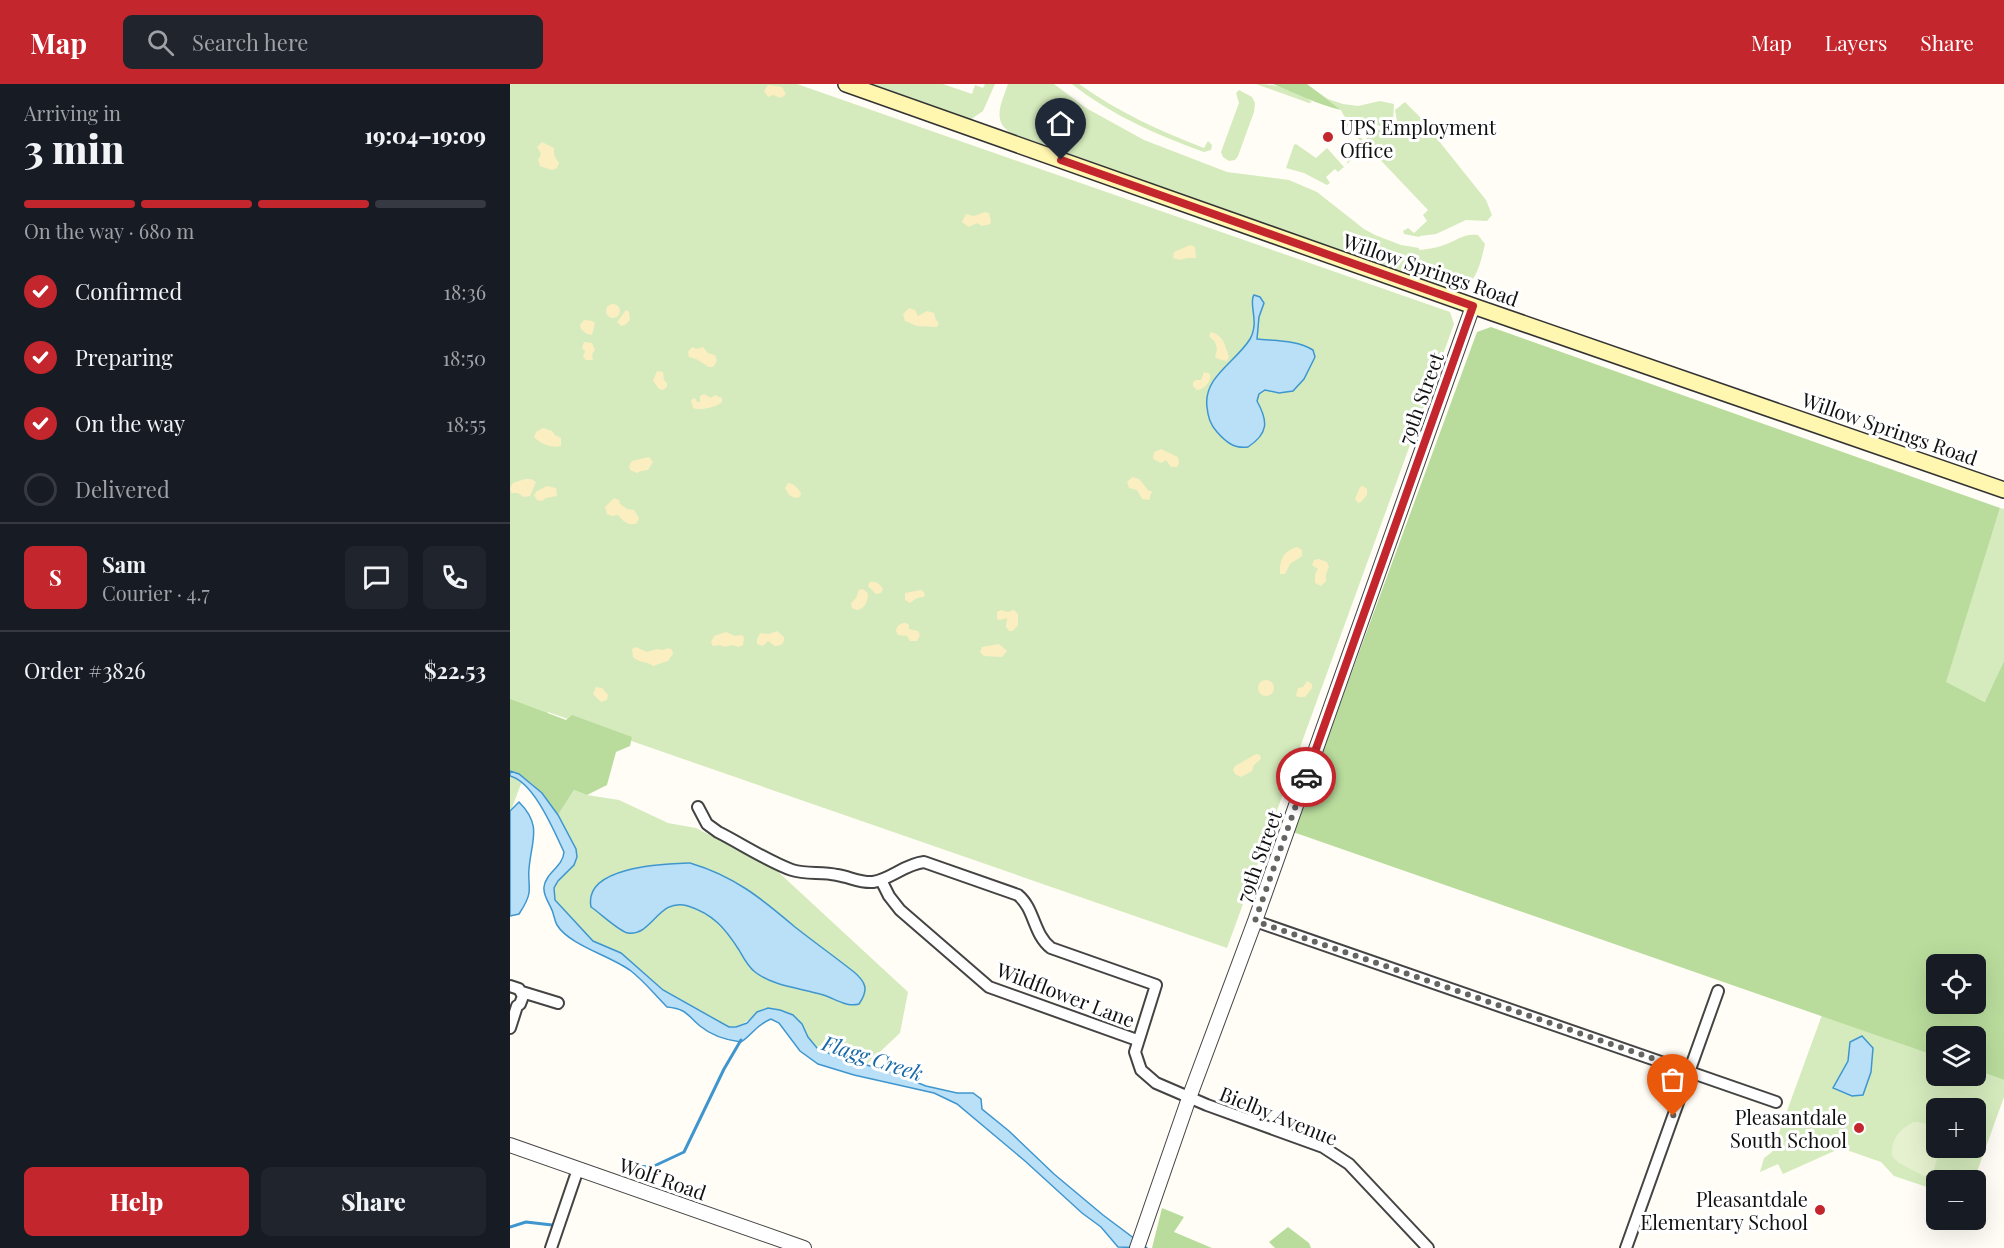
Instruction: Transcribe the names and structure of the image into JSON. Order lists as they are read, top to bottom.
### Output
{
  "streets": {
    "main road": ["Willow Springs Road"],
    "street": [
      "79th Street",
      "Wildflower Lane",
      "Bielby Avenue",
      "Wolf Road"
    ]
  },
  "crossings": [
    ["Willow Springs Road", "79th Street"],
    ["79th Street", "Bielby Avenue"],
    ["Wildflower Lane", "Bielby Avenue"]
  ],
  "water": ["Flagg Creek"],
  "places": ["UPS Employment Office", "Pleasantdale South School", "Pleasantdale Elementary School"],
  "page": {
    "header": "Map",
    "search": "Search here",
    "nav": ["Map", "Layers", "Share"],
    "heading": ["3 min", "Arriving in", "19:04–19:09"],
    "panel": [
      "Sam",
      "Courier · 4.7",
      "Order #3826",
      "$22.53"
    ],
    "bar": "On the way · 680 m",
    "list": [
      ["Confirmed", "18:36"],
      ["Preparing", "18:50"],
      ["On the way", "18:55"],
      "Delivered"
    ],
    "round": "S",
    "map_buttons": ["+", "−"],
    "buttons": ["Help", "Share"]
  }
}
